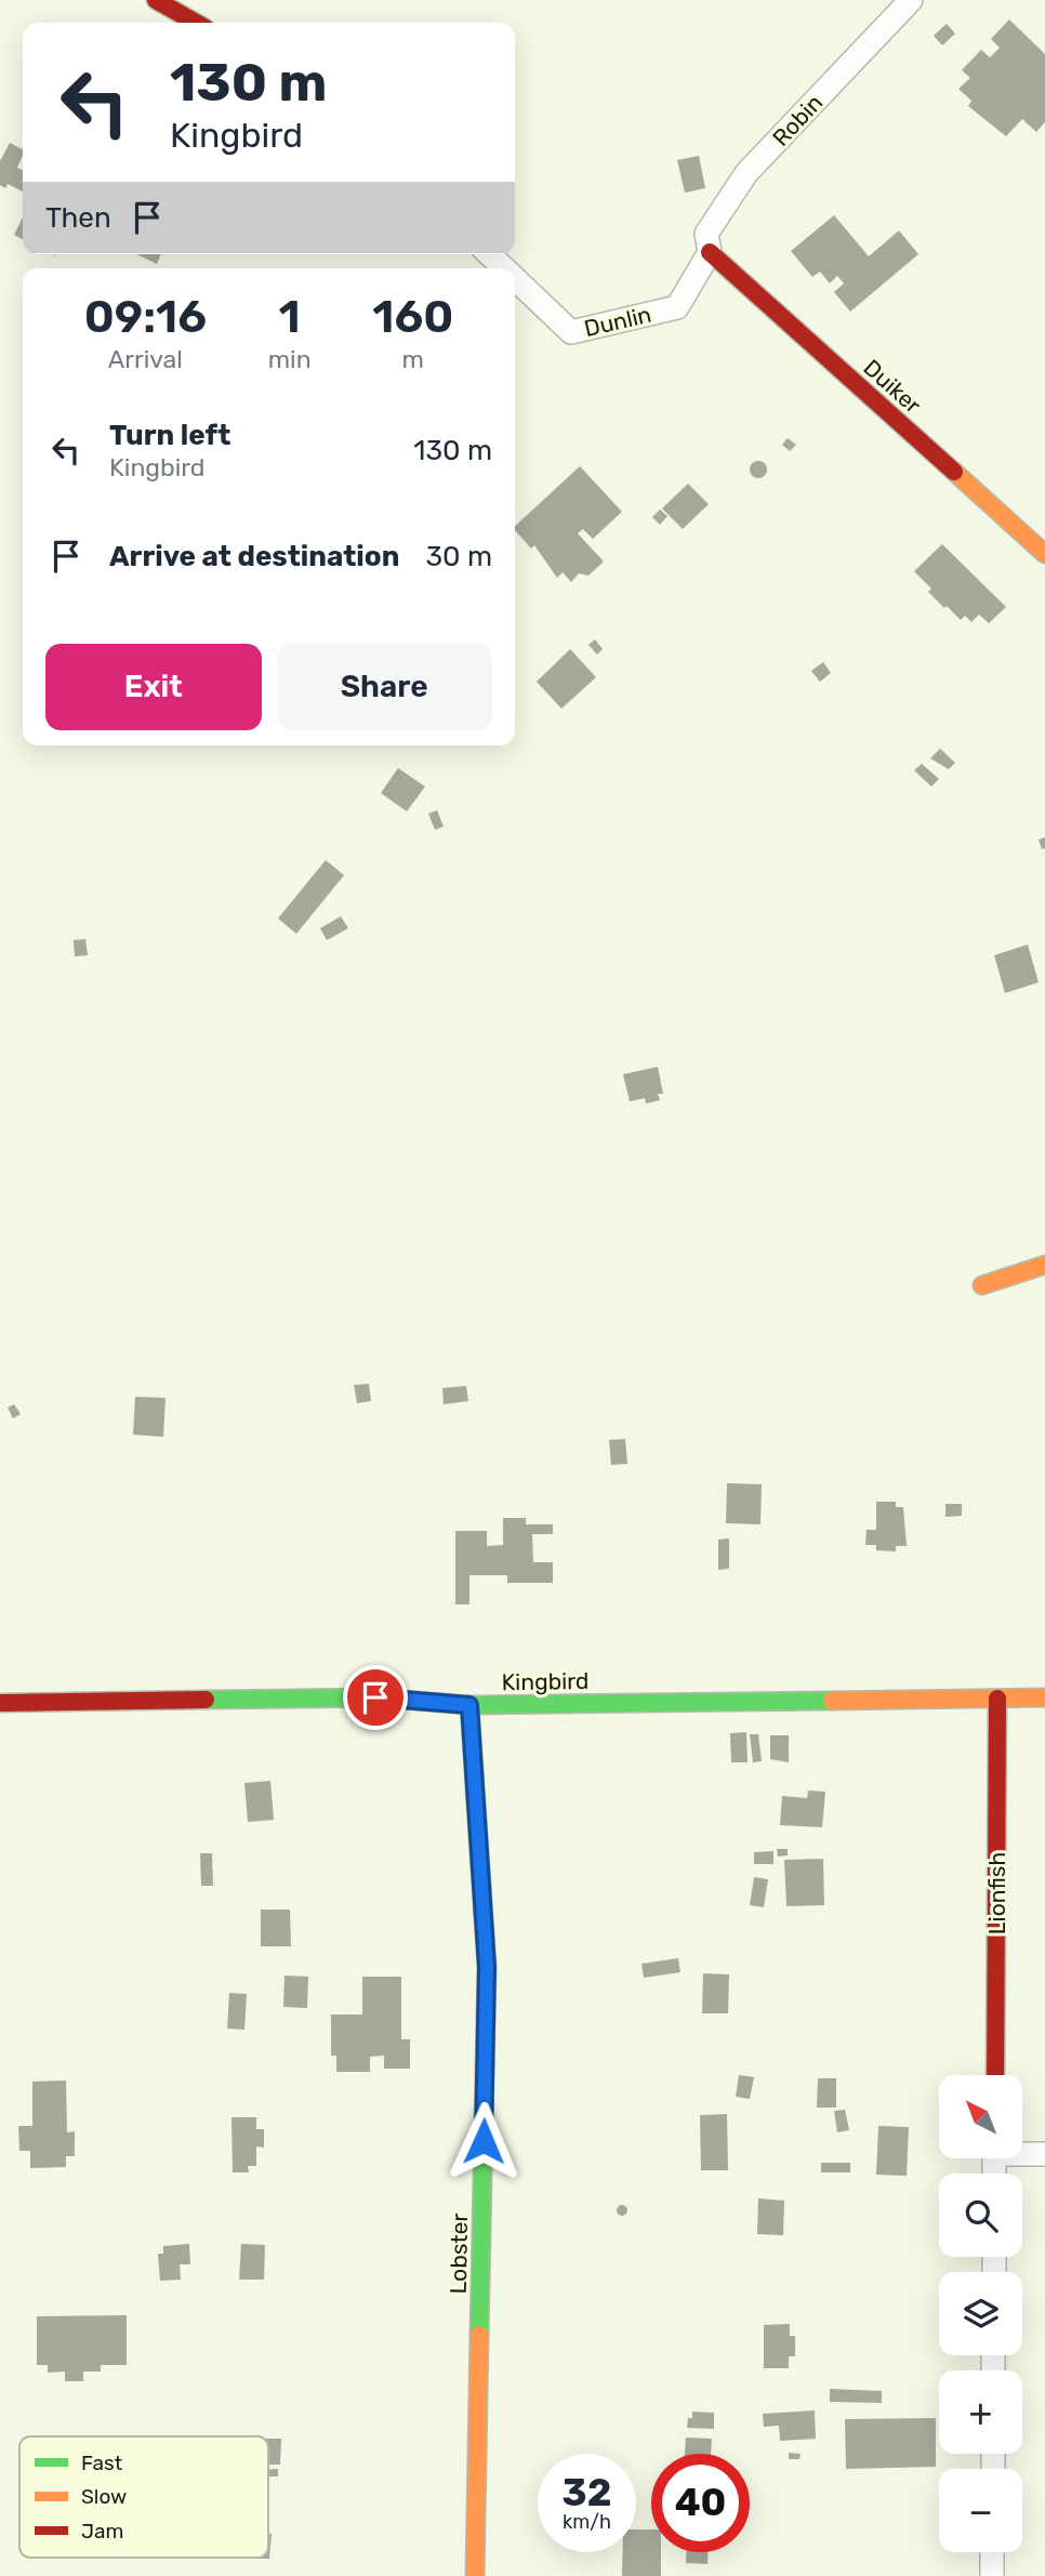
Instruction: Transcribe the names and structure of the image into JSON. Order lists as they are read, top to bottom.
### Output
{
  "streets": {
    "street": [
      "Robin",
      "Dunlin",
      "Duiker",
      "Kingbird",
      "Lionfish",
      "Lobster"
    ]
  },
  "crossings": [
    ["Robin", "Dunlin"],
    ["Robin", "Duiker"],
    ["Dunlin", "Duiker"],
    ["Kingbird", "Lionfish"],
    ["Kingbird", "Lobster"]
  ],
  "legend": ["Fast", "Slow", "Jam"],
  "north": "top left",
  "page": {
    "turn": ["130 m", "Kingbird"],
    "then": "Then",
    "eta": [
      "09:16",
      "Arrival",
      "1",
      "min",
      "160",
      "m"
    ],
    "list": [
      {
        "name": "Turn left",
        "note": "Kingbird",
        "value": "130 m"
      },
      {
        "name": "Arrive at destination",
        "value": "30 m"
      }
    ],
    "buttons": ["Exit", "Share"],
    "map_buttons": ["+", "−"],
    "speed": "32 km/h",
    "limit": "40"
  }
}
